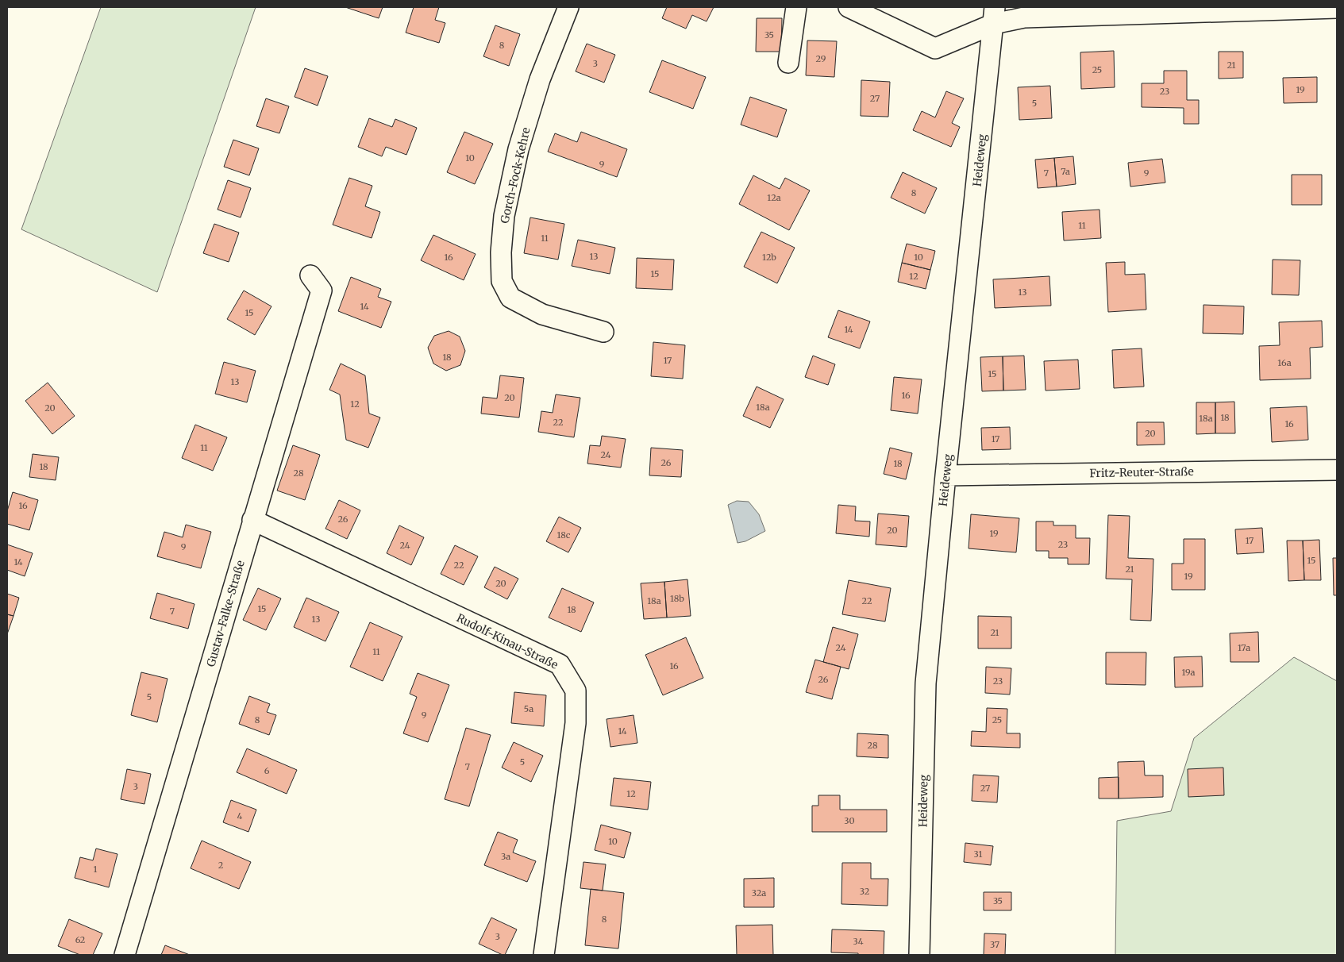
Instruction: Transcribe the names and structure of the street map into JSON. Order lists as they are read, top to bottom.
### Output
{
  "streets": {
    "street": [
      "Heideweg",
      "Gorch-Fock-Kehre",
      "Fritz-Reuter-Straße",
      "Gustav-Falke-Straße",
      "Rudolf-Kinau-Straße"
    ]
  },
  "crossings": [
    ["Heideweg", "Fritz-Reuter-Straße"],
    ["Gustav-Falke-Straße", "Rudolf-Kinau-Straße"]
  ],
  "house_numbers": [
    "35",
    "8",
    "29",
    "3",
    "21",
    "25",
    "19",
    "23",
    "27",
    "5",
    "10",
    "9",
    "7a",
    "7",
    "9",
    "8",
    "12a",
    "11",
    "11",
    "13",
    "16",
    "12b",
    "10",
    "15",
    "12",
    "13",
    "14",
    "15",
    "14",
    "18",
    "17",
    "16a",
    "15",
    "13",
    "16",
    "20",
    "12",
    "18a",
    "20",
    "18",
    "18a",
    "22",
    "16",
    "20",
    "17",
    "11",
    "24",
    "26",
    "18",
    "18",
    "28",
    "16",
    "26",
    "20",
    "19",
    "18c",
    "17",
    "23",
    "24",
    "9",
    "15",
    "14",
    "22",
    "21",
    "19",
    "20",
    "18b",
    "18a",
    "22",
    "15",
    "18",
    "7",
    "13",
    "21",
    "24",
    "17a",
    "11",
    "16",
    "19a",
    "26",
    "23",
    "5",
    "5a",
    "9",
    "8",
    "25",
    "14",
    "28",
    "5",
    "7",
    "6",
    "3",
    "27",
    "12",
    "4",
    "30",
    "10",
    "31",
    "3a",
    "2",
    "1",
    "32",
    "32a",
    "35",
    "8",
    "3",
    "62",
    "34",
    "37"
  ]
}
